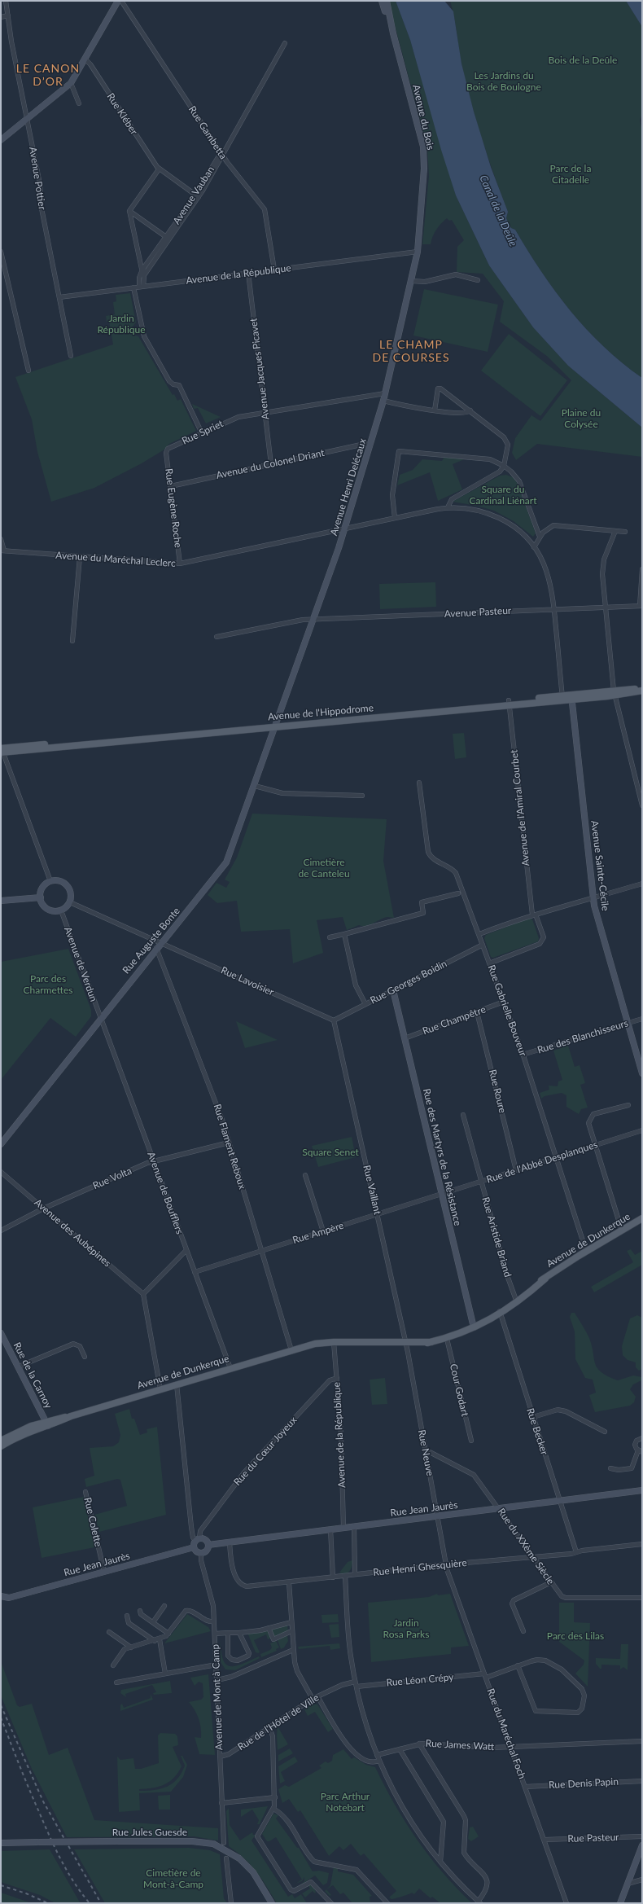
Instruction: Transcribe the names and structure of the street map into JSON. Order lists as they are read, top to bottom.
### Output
{
  "streets": {
    "main road": ["Avenue de l'Hippodrome", "Avenue de Dunkerque"],
    "street": [
      "Rue Kléber",
      "Avenue du Bois",
      "Rue Gambetta",
      "Avenue Pottier",
      "Avenue Vauban",
      "Avenue de la République",
      "Avenue Jacques Picavet",
      "Rue Spriet",
      "Avenue du Colonel Driant",
      "Avenue Henri Delécaux",
      "Rue Eugène Roche",
      "Avenue du Maréchal Leclerc",
      "Avenue Pasteur",
      "Avenue de l'Amiral Courbet",
      "Avenue Sainte-Cécile",
      "Rue Auguste Bonte",
      "Avenue de Verdun",
      "Rue Lavoisier",
      "Rue Georges Boidin",
      "Rue Gabrielle Bouveur",
      "Rue Champêtre",
      "Rue des Blanchisseurs",
      "Rue Roure",
      "Rue Flament Reboux",
      "Rue des Martyrs de la Résistance",
      "Rue de l'Abbé Desplanques",
      "Rue Volta",
      "Rue Vaillant",
      "Avenue de Boufflers",
      "Avenue des Aubépines",
      "Rue Ampère",
      "Rue Aristide Briand",
      "Rue de la Carnoy",
      "Cour Godart",
      "Rue Becker",
      "Rue du Cœur Joyeux",
      "Rue Neuve",
      "Rue Jean Jaurès",
      "Rue Colette",
      "Rue du XXème Siècle",
      "Rue Henri Ghesquière",
      "Rue Léon Crépy",
      "Avenue de Mont à Camp",
      "Rue de l'Hôtel de Ville",
      "Rue du Maréchal Foch",
      "Rue James Watt",
      "Rue Denis Papin",
      "Rue Jules Guesde",
      "Rue Pasteur"
    ]
  },
  "crossings": [
    ["Avenue du Bois", "Avenue de la République"],
    ["Avenue du Bois", "Avenue Henri Delécaux"],
    ["Rue Gambetta", "Avenue Vauban"],
    ["Rue Gambetta", "Avenue de la République"],
    ["Avenue Pottier", "Avenue de la République"],
    ["Avenue Vauban", "Avenue de la République"],
    ["Avenue de la République", "Avenue Jacques Picavet"],
    ["Avenue de la République", "Avenue Henri Delécaux"],
    ["Avenue de la République", "Avenue de Dunkerque"],
    ["Avenue de la République", "Rue du Cœur Joyeux"],
    ["Avenue de la République", "Rue Jean Jaurès"],
    ["Avenue Jacques Picavet", "Rue Spriet"],
    ["Avenue Jacques Picavet", "Avenue du Colonel Driant"],
    ["Rue Spriet", "Avenue Henri Delécaux"],
    ["Rue Spriet", "Rue Eugène Roche"],
    ["Avenue du Colonel Driant", "Avenue Henri Delécaux"],
    ["Avenue du Colonel Driant", "Rue Eugène Roche"],
    ["Avenue Henri Delécaux", "Avenue du Maréchal Leclerc"],
    ["Avenue Henri Delécaux", "Avenue Pasteur"],
    ["Avenue Henri Delécaux", "Avenue de l'Hippodrome"],
    ["Avenue Henri Delécaux", "Rue Auguste Bonte"],
    ["Rue Eugène Roche", "Avenue du Maréchal Leclerc"],
    ["Avenue du Maréchal Leclerc", "Avenue Pasteur"],
    ["Avenue du Maréchal Leclerc", "Avenue de l'Hippodrome"],
    ["Avenue de l'Hippodrome", "Avenue de l'Amiral Courbet"],
    ["Avenue de l'Hippodrome", "Avenue Sainte-Cécile"],
    ["Avenue de l'Hippodrome", "Rue Auguste Bonte"],
    ["Avenue de l'Amiral Courbet", "Rue Gabrielle Bouveur"],
    ["Avenue Sainte-Cécile", "Rue des Blanchisseurs"],
    ["Rue Auguste Bonte", "Avenue de Verdun"],
    ["Rue Auguste Bonte", "Rue Lavoisier"],
    ["Rue Auguste Bonte", "Rue Flament Reboux"],
    ["Rue Auguste Bonte", "Avenue de Boufflers"],
    ["Avenue de Verdun", "Rue Lavoisier"],
    ["Avenue de Verdun", "Avenue de Boufflers"],
    ["Rue Lavoisier", "Rue Georges Boidin"],
    ["Rue Lavoisier", "Rue Vaillant"],
    ["Rue Georges Boidin", "Rue Gabrielle Bouveur"],
    ["Rue Georges Boidin", "Rue des Martyrs de la Résistance"],
    ["Rue Georges Boidin", "Rue Vaillant"],
    ["Rue Gabrielle Bouveur", "Rue Champêtre"],
    ["Rue Gabrielle Bouveur", "Rue des Blanchisseurs"],
    ["Rue Gabrielle Bouveur", "Rue de l'Abbé Desplanques"],
    ["Rue Gabrielle Bouveur", "Avenue de Dunkerque"],
    ["Rue Champêtre", "Rue Roure"],
    ["Rue Champêtre", "Rue des Martyrs de la Résistance"],
    ["Rue Roure", "Rue de l'Abbé Desplanques"],
    ["Rue Flament Reboux", "Rue Volta"],
    ["Rue Flament Reboux", "Rue Ampère"],
    ["Rue Flament Reboux", "Avenue de Dunkerque"],
    ["Rue des Martyrs de la Résistance", "Rue de l'Abbé Desplanques"],
    ["Rue des Martyrs de la Résistance", "Rue Ampère"],
    ["Rue des Martyrs de la Résistance", "Avenue de Dunkerque"],
    ["Rue de l'Abbé Desplanques", "Rue Ampère"],
    ["Rue de l'Abbé Desplanques", "Rue Aristide Briand"],
    ["Rue Volta", "Avenue de Boufflers"],
    ["Rue Volta", "Avenue des Aubépines"],
    ["Rue Vaillant", "Rue Ampère"],
    ["Rue Vaillant", "Avenue de Dunkerque"],
    ["Rue Vaillant", "Rue Neuve"],
    ["Avenue de Boufflers", "Rue Ampère"],
    ["Avenue de Boufflers", "Avenue de Dunkerque"],
    ["Rue Aristide Briand", "Avenue de Dunkerque"],
    ["Avenue de Dunkerque", "Rue de la Carnoy"],
    ["Avenue de Dunkerque", "Cour Godart"],
    ["Avenue de Dunkerque", "Rue Becker"],
    ["Avenue de Dunkerque", "Rue Neuve"],
    ["Rue Becker", "Rue Jean Jaurès"],
    ["Rue Becker", "Rue Henri Ghesquière"],
    ["Rue du Cœur Joyeux", "Rue Jean Jaurès"],
    ["Rue du Cœur Joyeux", "Avenue de Mont à Camp"],
    ["Rue Neuve", "Rue Jean Jaurès"],
    ["Rue Neuve", "Rue du XXème Siècle"],
    ["Rue Neuve", "Rue Henri Ghesquière"],
    ["Rue Neuve", "Rue du Maréchal Foch"],
    ["Rue Jean Jaurès", "Rue Colette"],
    ["Rue Jean Jaurès", "Rue du XXème Siècle"],
    ["Rue Jean Jaurès", "Rue Henri Ghesquière"],
    ["Rue Jean Jaurès", "Avenue de Mont à Camp"],
    ["Rue du XXème Siècle", "Rue Henri Ghesquière"],
    ["Rue Henri Ghesquière", "Rue du Maréchal Foch"],
    ["Rue Léon Crépy", "Rue de l'Hôtel de Ville"],
    ["Rue Léon Crépy", "Rue du Maréchal Foch"],
    ["Avenue de Mont à Camp", "Rue de l'Hôtel de Ville"],
    ["Rue du Maréchal Foch", "Rue James Watt"],
    ["Rue du Maréchal Foch", "Rue Denis Papin"],
    ["Rue du Maréchal Foch", "Rue Pasteur"]
  ],
  "districts": ["LE CANON D’OR", "LE CHAMP DE COURSES"],
  "water": ["Canal de la Deûle"],
  "parks": [
    "Bois de la Deûle",
    "Les Jardins du Bois de Boulogne",
    "Parc de la Citadelle",
    "Jardin République",
    "Plaine du Colysée",
    "Square du Cardinal Liénart",
    "Cimetière de Canteleu",
    "Parc des Charmettes",
    "Square Senet",
    "Jardin Rosa Parks",
    "Parc des Lilas",
    "Parc Arthur Notebart",
    "Cimetière de Mont-à-Camp"
  ]
}
